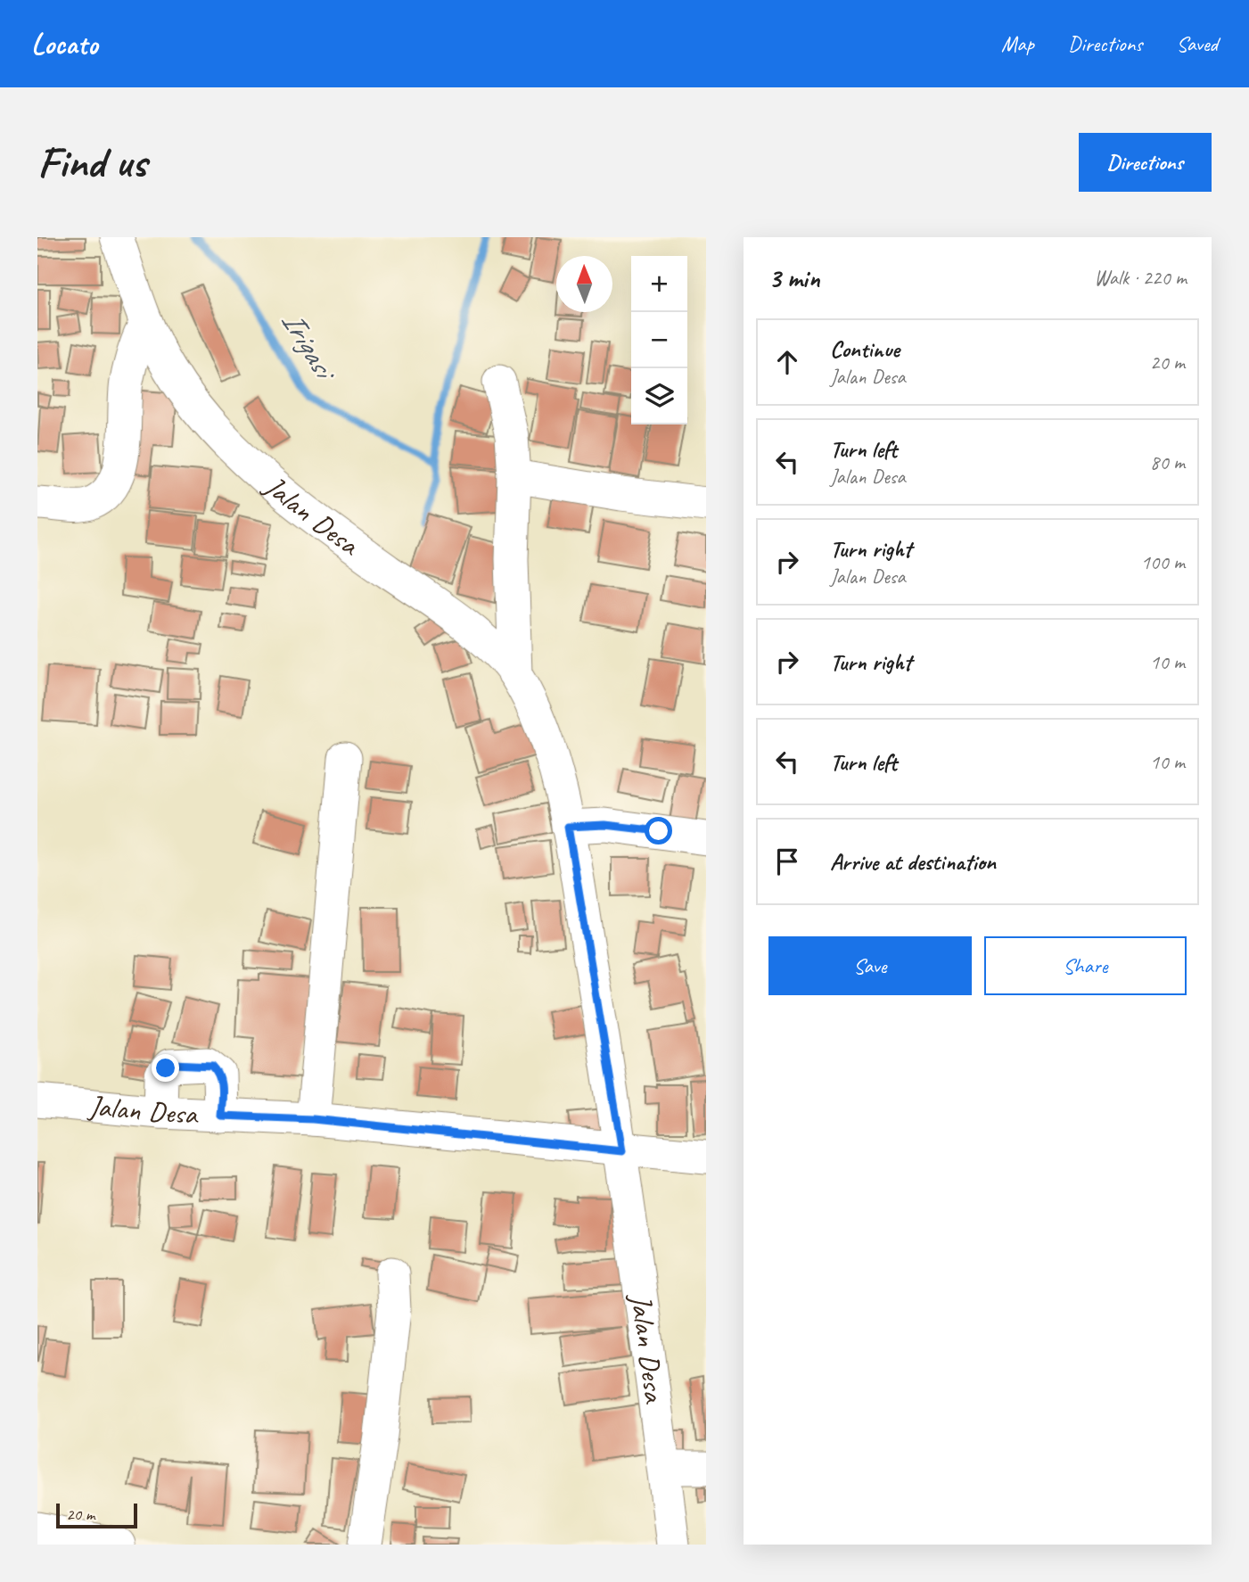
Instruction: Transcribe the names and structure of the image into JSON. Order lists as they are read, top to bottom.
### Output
{
  "streets": {
    "street": ["Jalan Desa"]
  },
  "water": ["Irigasi"],
  "scale_bar": "20 m",
  "north": "top",
  "page": {
    "header": "Locato",
    "nav": ["Map", "Directions", "Saved"],
    "buttons": [
      "Directions",
      ["Save", "Share"]
    ],
    "title": "Find us",
    "heading": ["3 min", "Walk · 220 m"],
    "map_buttons": ["+", "−"],
    "list": [
      ["Continue", "Jalan Desa", "20 m"],
      ["Turn left", "Jalan Desa", "80 m"],
      ["Turn right", "Jalan Desa", "100 m"],
      ["Turn right", "10 m"],
      ["Turn left", "10 m"],
      "Arrive at destination"
    ],
    "scale": "20 m"
  }
}
